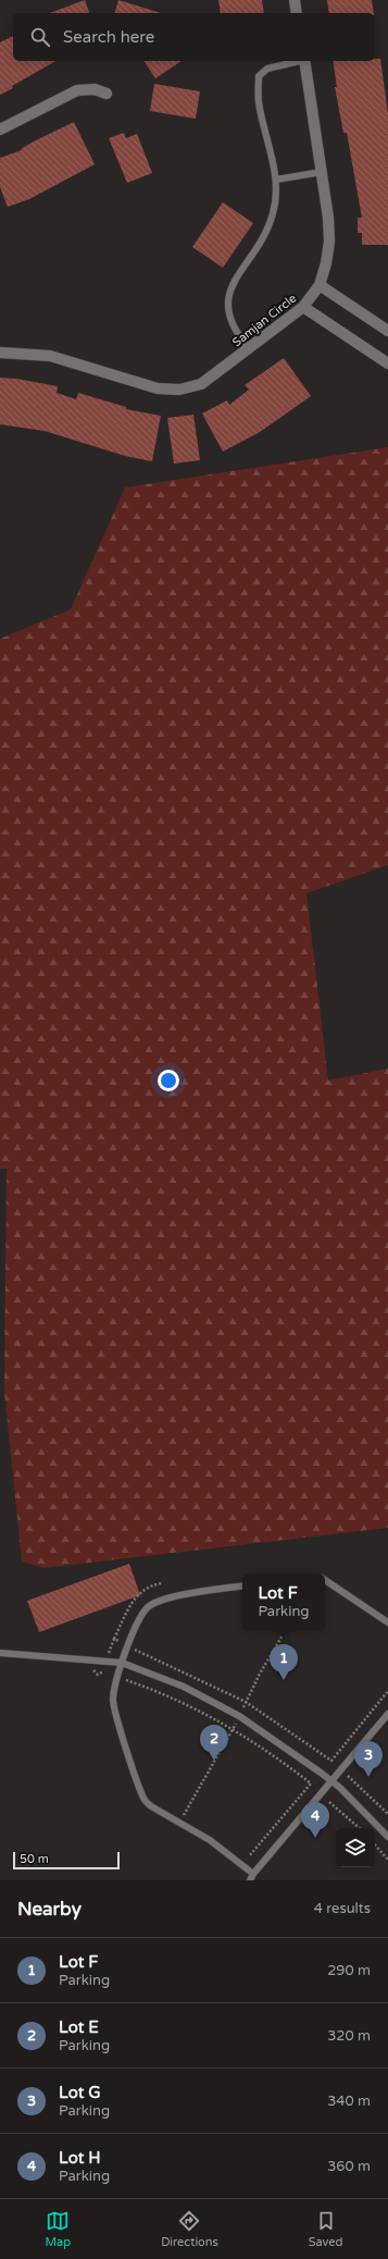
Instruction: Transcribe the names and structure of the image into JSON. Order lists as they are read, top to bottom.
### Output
{
  "streets": {
    "street": ["Samjan Circle"]
  },
  "scale_bar": "50 m",
  "page": {
    "search": "Search here",
    "popup": ["Lot F", "Parking"],
    "pins": [
      "1",
      "2",
      "3",
      "4"
    ],
    "scale": "50 m",
    "heading": ["Nearby", "4 results"],
    "list": [
      {
        "mark": "1",
        "name": "Lot F",
        "note": "Parking",
        "value": "290 m"
      },
      {
        "mark": "2",
        "name": "Lot E",
        "note": "Parking",
        "value": "320 m"
      },
      {
        "mark": "3",
        "name": "Lot G",
        "note": "Parking",
        "value": "340 m"
      },
      {
        "mark": "4",
        "name": "Lot H",
        "note": "Parking",
        "value": "360 m"
      }
    ],
    "nav": ["Map", "Directions", "Saved"]
  }
}
